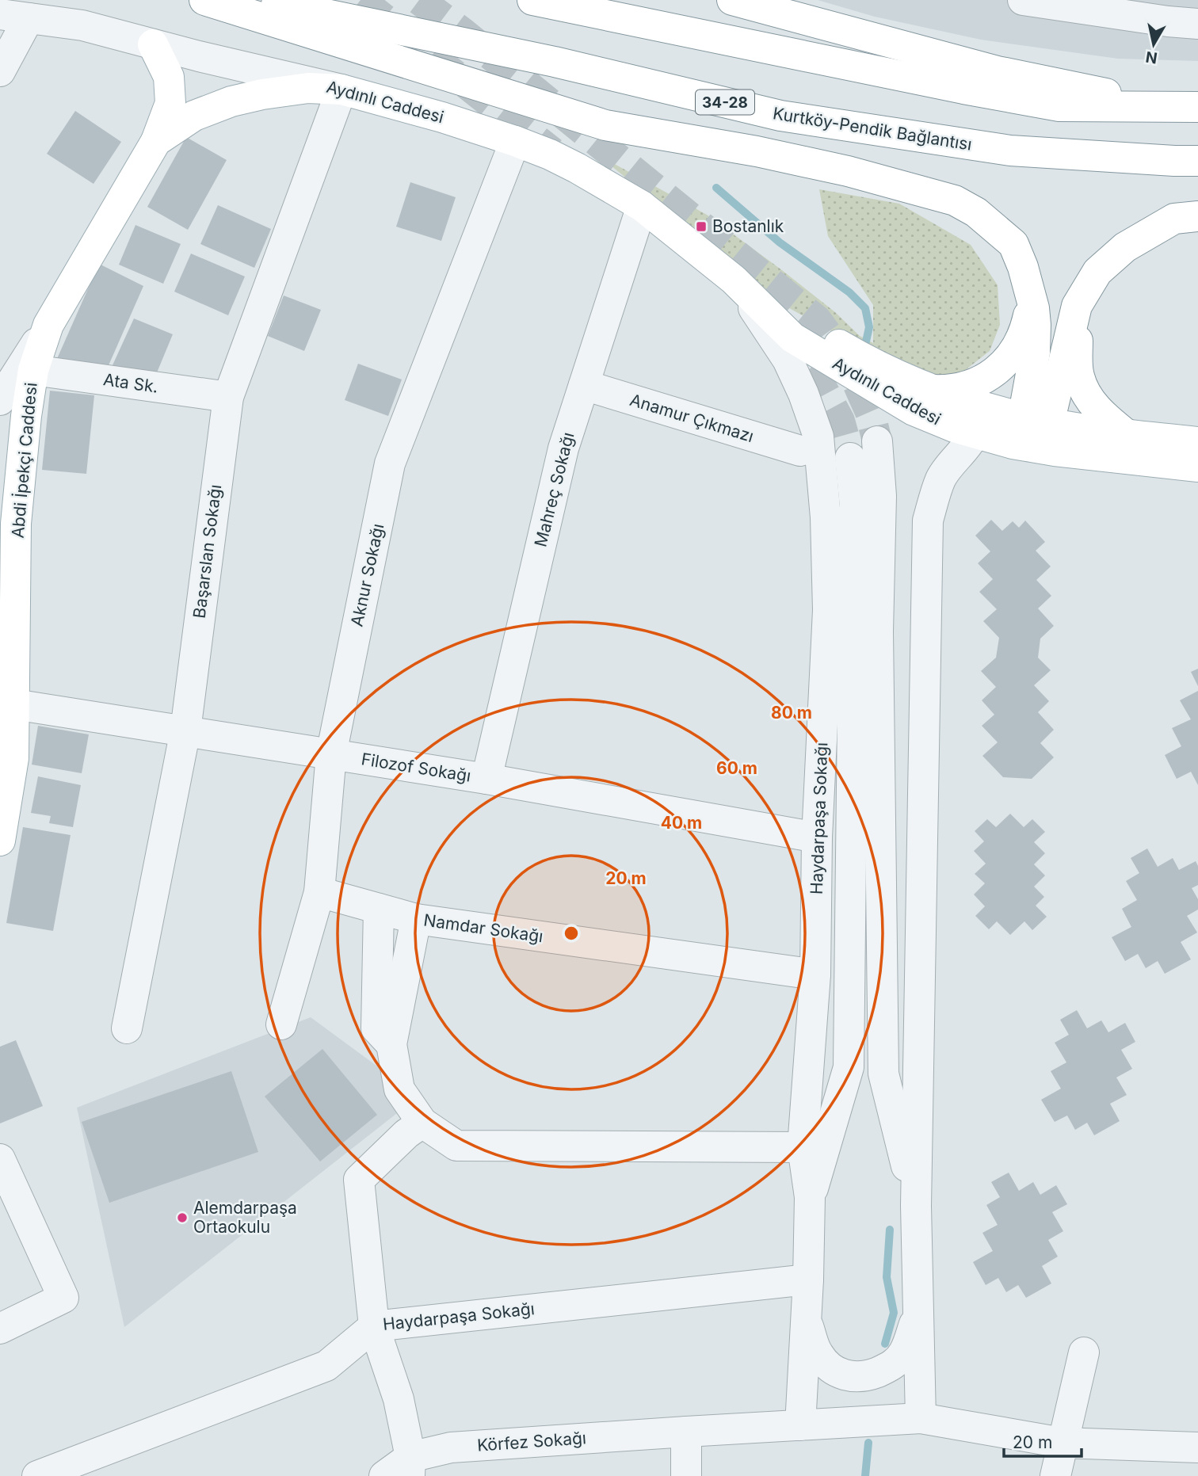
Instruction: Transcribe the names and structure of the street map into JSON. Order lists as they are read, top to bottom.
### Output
{
  "streets": {
    "main road": [
      "Aydınlı Caddesi",
      "34-28",
      "Kurtköy-Pendik Bağlantısı",
      "Abdi İpekçi Caddesi"
    ],
    "street": [
      "Ata Sk.",
      "Anamur Çıkmazı",
      "Mahreç Sokağı",
      "Başarslan Sokağı",
      "Aknur Sokağı",
      "Filozof Sokağı",
      "Haydarpaşa Sokağı",
      "Namdar Sokağı",
      "Körfez Sokağı"
    ]
  },
  "crossings": [
    ["Aydınlı Caddesi", "Abdi İpekçi Caddesi"],
    ["Aydınlı Caddesi", "Mahreç Sokağı"],
    ["Aydınlı Caddesi", "Başarslan Sokağı"],
    ["Aydınlı Caddesi", "Aknur Sokağı"],
    ["Aydınlı Caddesi", "Haydarpaşa Sokağı"],
    ["Ata Sk.", "Abdi İpekçi Caddesi"],
    ["Ata Sk.", "Başarslan Sokağı"],
    ["Anamur Çıkmazı", "Mahreç Sokağı"],
    ["Abdi İpekçi Caddesi", "Başarslan Sokağı"],
    ["Abdi İpekçi Caddesi", "Filozof Sokağı"],
    ["Mahreç Sokağı", "Filozof Sokağı"],
    ["Başarslan Sokağı", "Filozof Sokağı"],
    ["Aknur Sokağı", "Filozof Sokağı"],
    ["Aknur Sokağı", "Namdar Sokağı"],
    ["Filozof Sokağı", "Haydarpaşa Sokağı"],
    ["Haydarpaşa Sokağı", "Namdar Sokağı"],
    ["Haydarpaşa Sokağı", "Körfez Sokağı"]
  ],
  "places": {
    "transit": ["Bostanlık"],
    "other": ["Alemdarpaşa Ortaokulu"]
  },
  "scale_bar": "20 m",
  "north": "bottom",
  "rings": [
    "80 m",
    "60 m",
    "40 m",
    "20 m"
  ]
}
